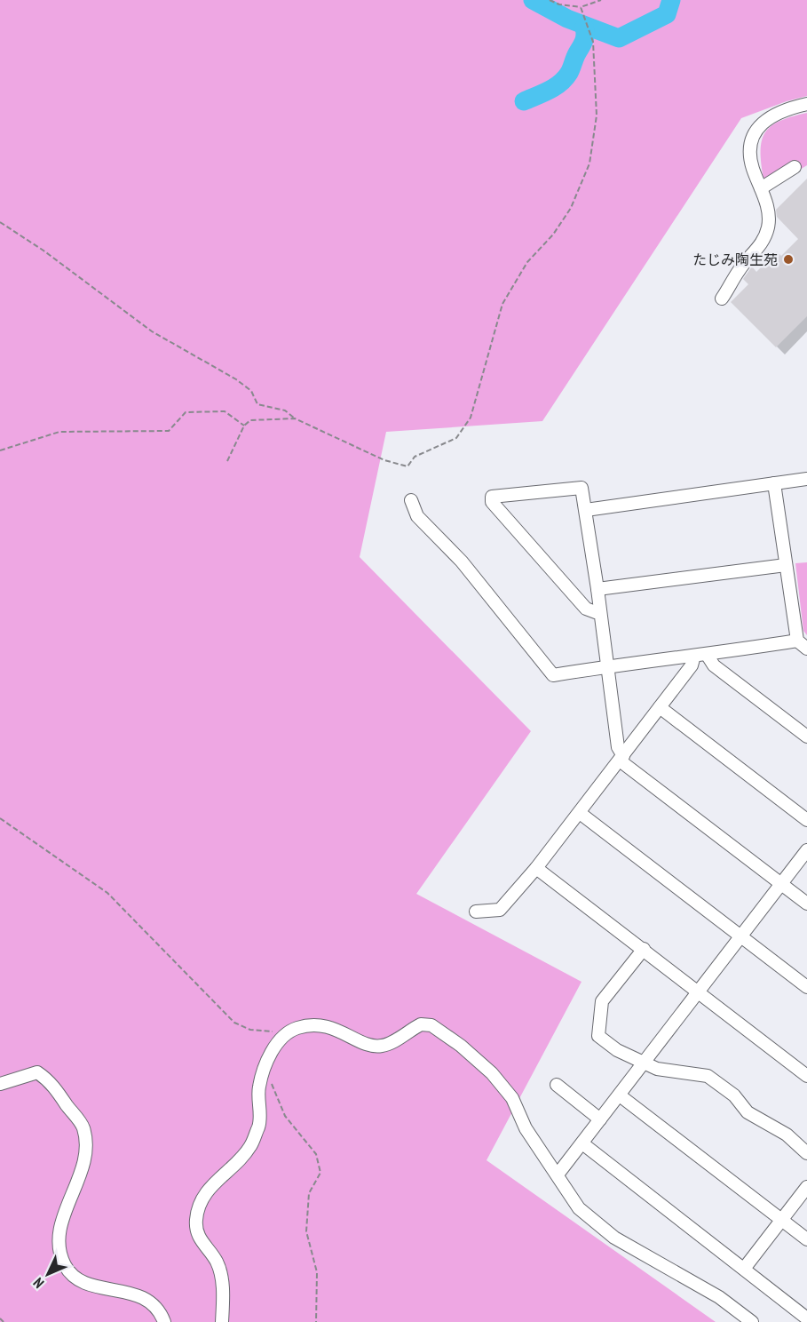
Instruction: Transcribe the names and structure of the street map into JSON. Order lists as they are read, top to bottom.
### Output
{
  "places": ["たじみ陶生苑"],
  "north": "bottom left"
}
